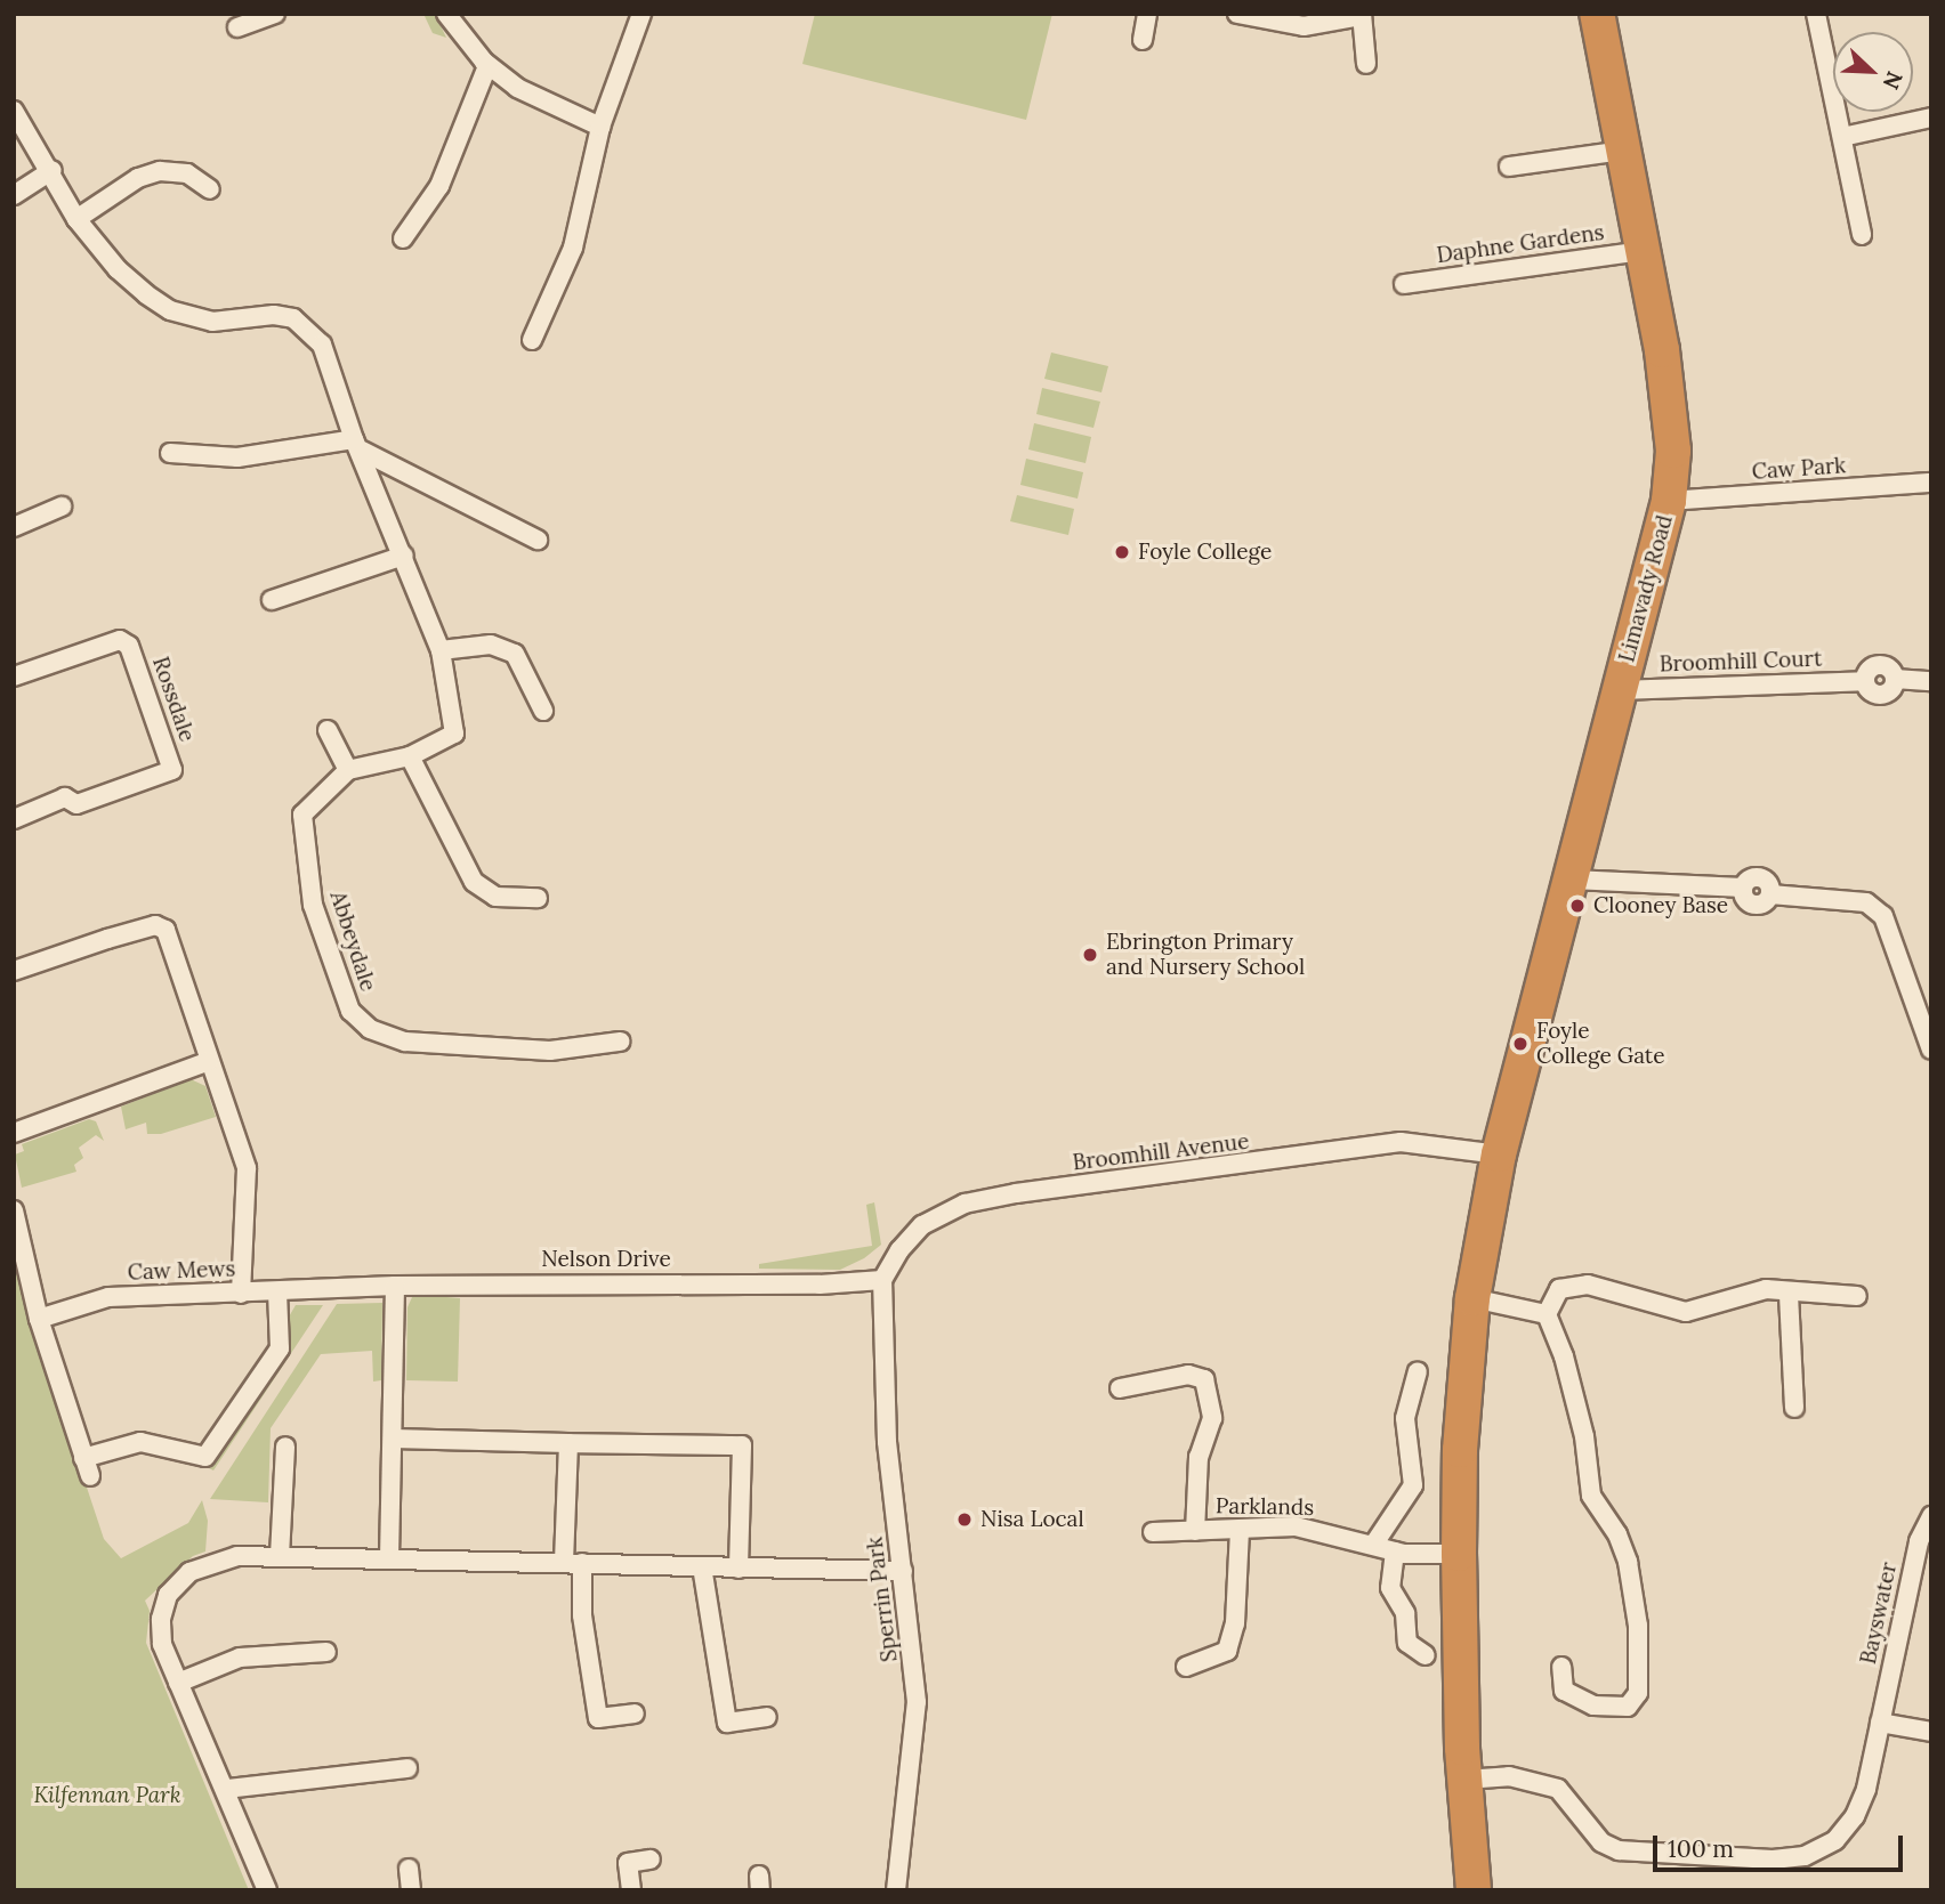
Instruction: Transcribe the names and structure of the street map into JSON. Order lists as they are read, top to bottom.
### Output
{
  "streets": {
    "highway": ["Limavady Road"],
    "street": [
      "Daphne Gardens",
      "Caw Park",
      "Broomhill Court",
      "Rossdale",
      "Abbeydale",
      "Broomhill Avenue",
      "Nelson Drive",
      "Caw Mews",
      "Parklands",
      "Sperrin Park",
      "Bayswater"
    ]
  },
  "crossings": [
    ["Daphne Gardens", "Limavady Road"],
    ["Caw Park", "Limavady Road"],
    ["Limavady Road", "Broomhill Court"],
    ["Limavady Road", "Broomhill Avenue"],
    ["Limavady Road", "Parklands"],
    ["Limavady Road", "Bayswater"],
    ["Broomhill Avenue", "Nelson Drive"],
    ["Broomhill Avenue", "Sperrin Park"],
    ["Nelson Drive", "Caw Mews"],
    ["Nelson Drive", "Sperrin Park"]
  ],
  "parks": ["Kilfennan Park"],
  "places": [
    "Foyle College",
    "Clooney Base",
    "Ebrington Primary and Nursery School",
    "Foyle College Gate",
    "Nisa Local"
  ],
  "scale_bar": "100 m",
  "north": "bottom right"
}
